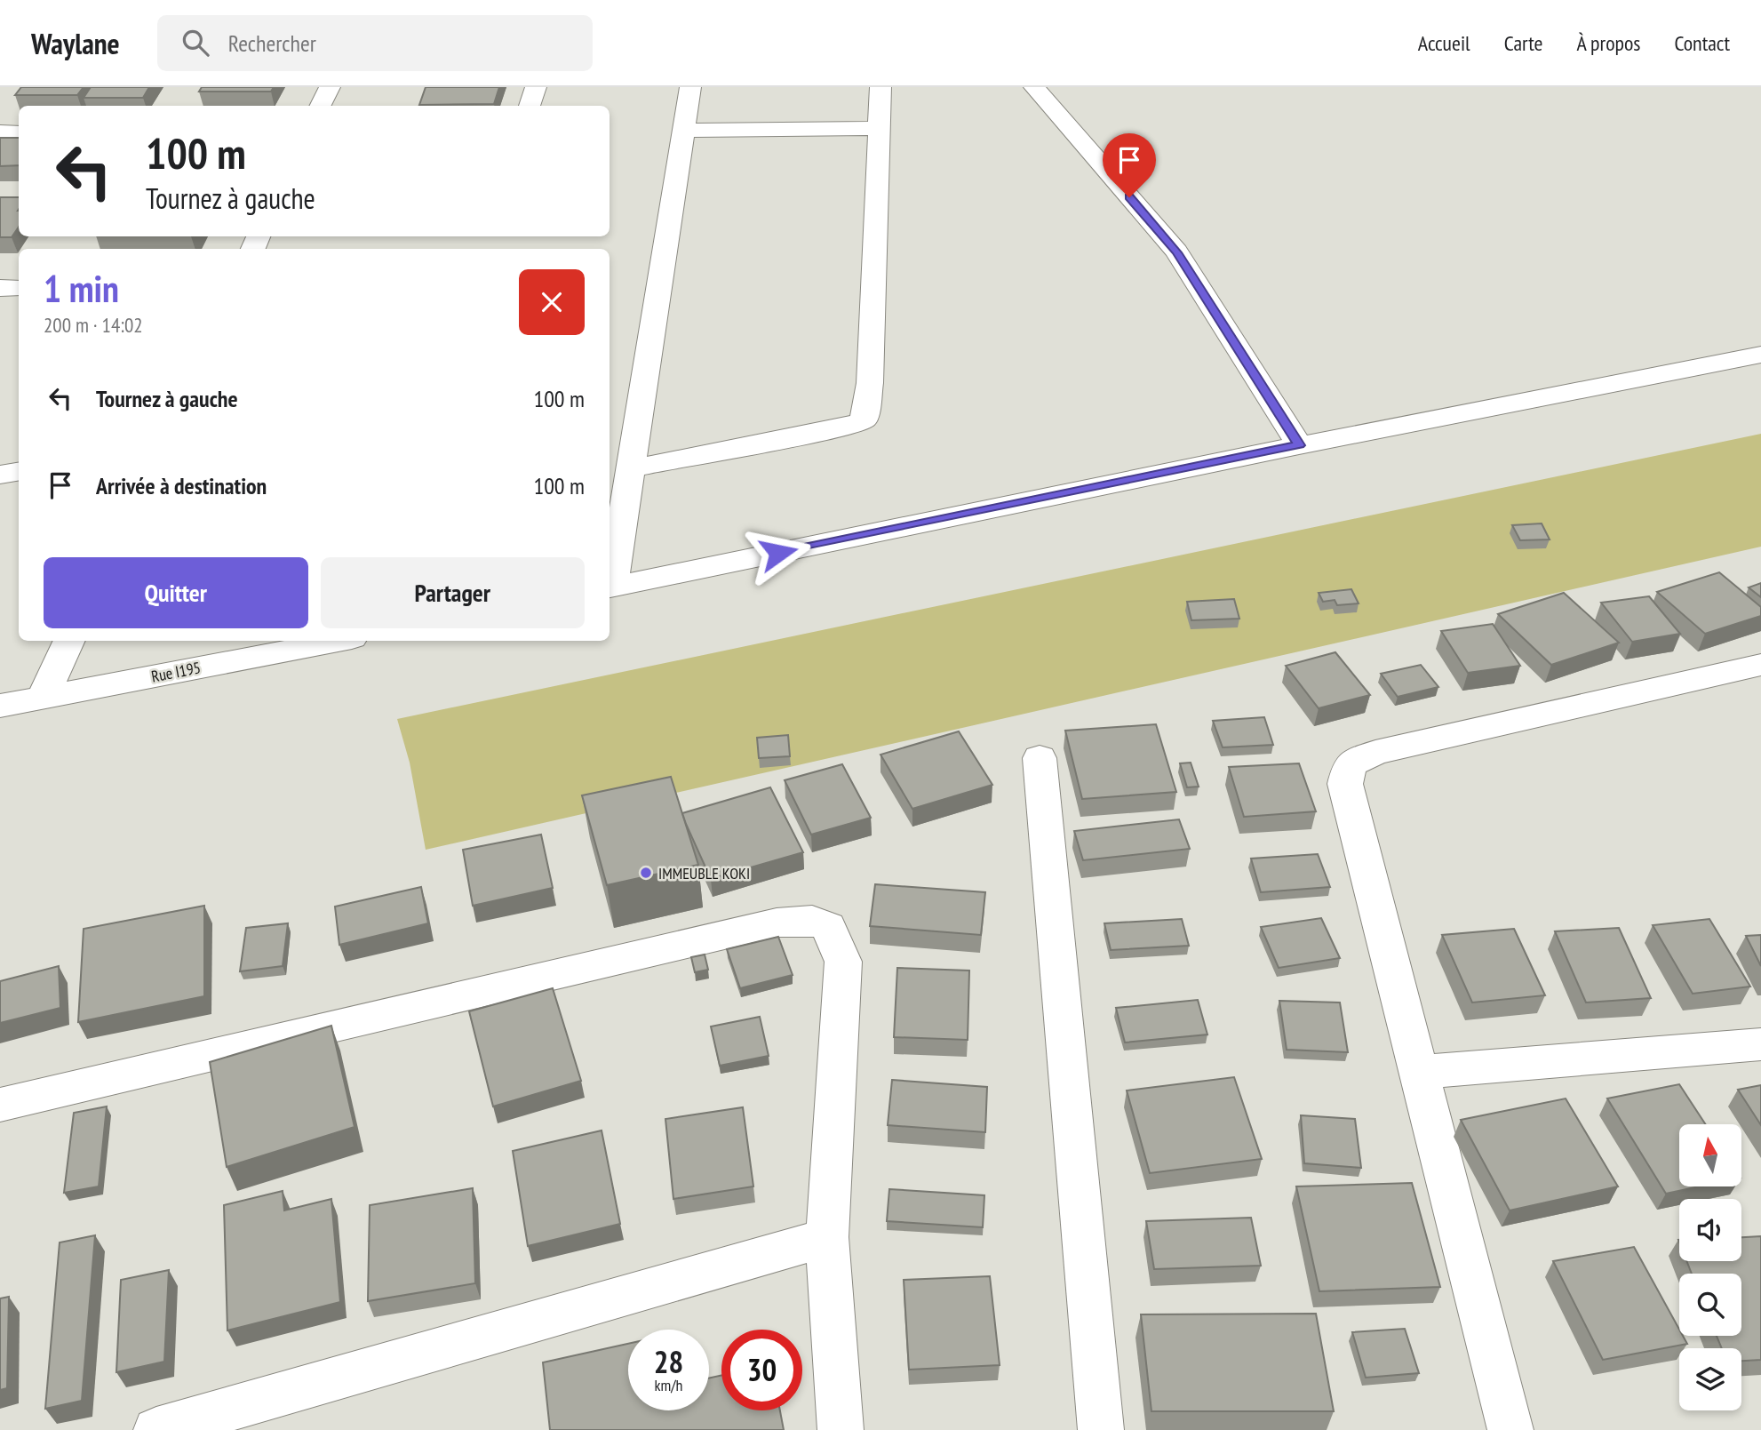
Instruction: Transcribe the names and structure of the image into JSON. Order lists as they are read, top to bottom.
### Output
{
  "streets": {
    "street": ["Rue I195"]
  },
  "places": ["IMMEUBLE KOKI"],
  "north": "top",
  "page": {
    "header": "Waylane",
    "search": "Rechercher",
    "nav": [
      "Accueil",
      "Carte",
      "À propos",
      "Contact"
    ],
    "turn": ["100 m", "Tournez à gauche"],
    "heading": ["1 min", "200 m · 14:02"],
    "list": [
      {
        "name": "Tournez à gauche",
        "value": "100 m"
      },
      {
        "name": "Arrivée à destination",
        "value": "100 m"
      }
    ],
    "buttons": ["Quitter", "Partager"],
    "speed": "28 km/h",
    "limit": "30"
  }
}
